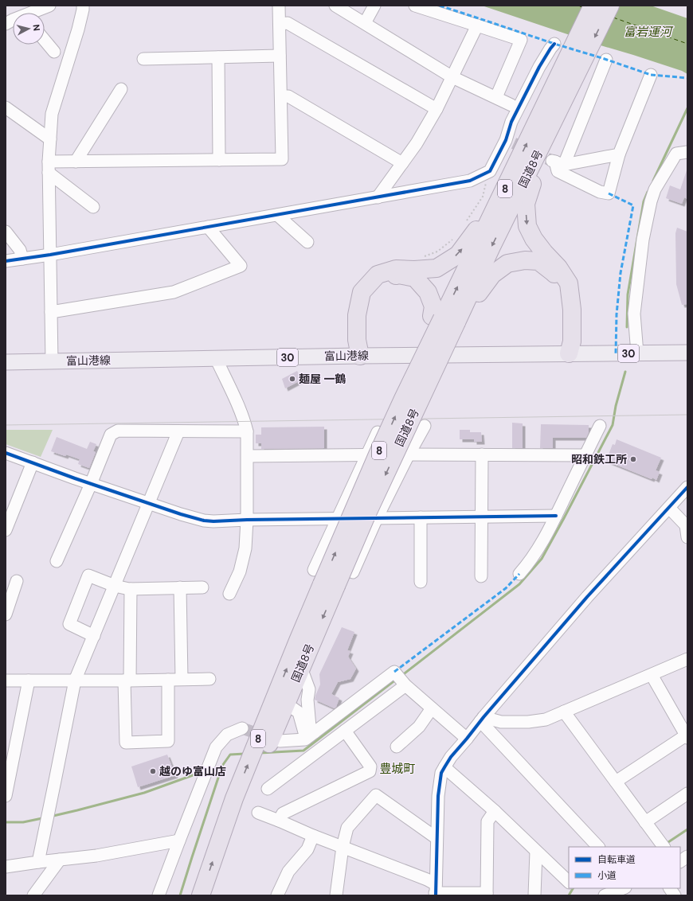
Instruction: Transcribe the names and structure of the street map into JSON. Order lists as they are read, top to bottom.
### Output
{
  "streets": {
    "highway": ["国道8号", "8"],
    "main road": ["30", "富山港線"]
  },
  "districts": ["豊城町"],
  "water": ["富岩運河"],
  "places": ["麺屋 一鶴", "昭和鉄工所", "越のゆ富山店"],
  "legend": ["自転車道", "小道"],
  "north": "right"
}
